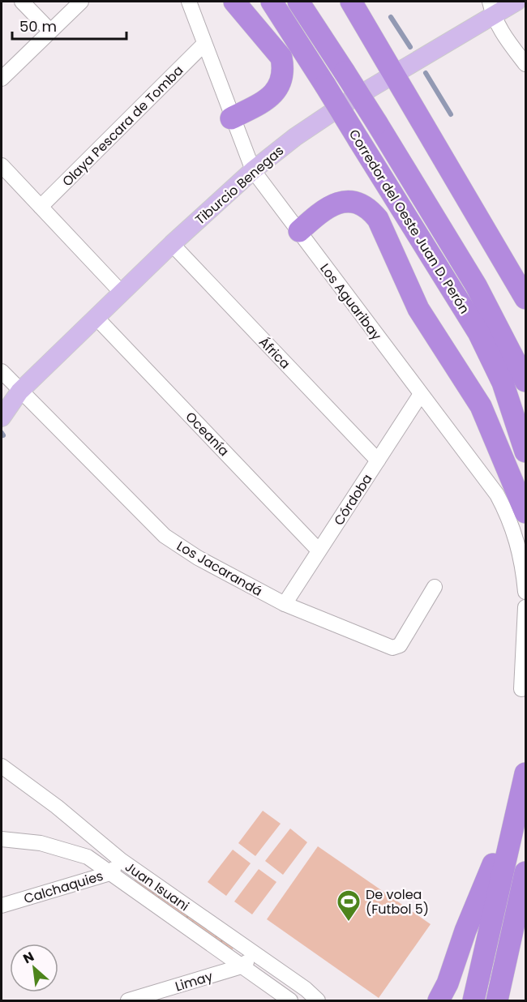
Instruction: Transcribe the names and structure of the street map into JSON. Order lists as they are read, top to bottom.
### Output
{
  "streets": {
    "highway": ["Corredor del Oeste Juan D. Perón"],
    "main road": ["Tiburcio Benegas"],
    "street": [
      "Olaya Pescara de Tomba",
      "Los Aguaribay",
      "África",
      "Oceanía",
      "Córdoba",
      "Los Jacarandá",
      "Juan Isuani",
      "Calchaquies",
      "Limay"
    ]
  },
  "crossings": [
    ["Olaya Pescara de Tomba", "Los Aguaribay"],
    ["Tiburcio Benegas", "Los Aguaribay"],
    ["Tiburcio Benegas", "África"],
    ["Tiburcio Benegas", "Oceanía"],
    ["Tiburcio Benegas", "Los Jacarandá"],
    ["Los Aguaribay", "Córdoba"],
    ["África", "Córdoba"],
    ["Oceanía", "Córdoba"],
    ["Córdoba", "Los Jacarandá"],
    ["Juan Isuani", "Calchaquies"],
    ["Juan Isuani", "Limay"]
  ],
  "places": {
    "sports": ["De volea (Futbol 5)"]
  },
  "scale_bar": "50 m",
  "north": "top left"
}
